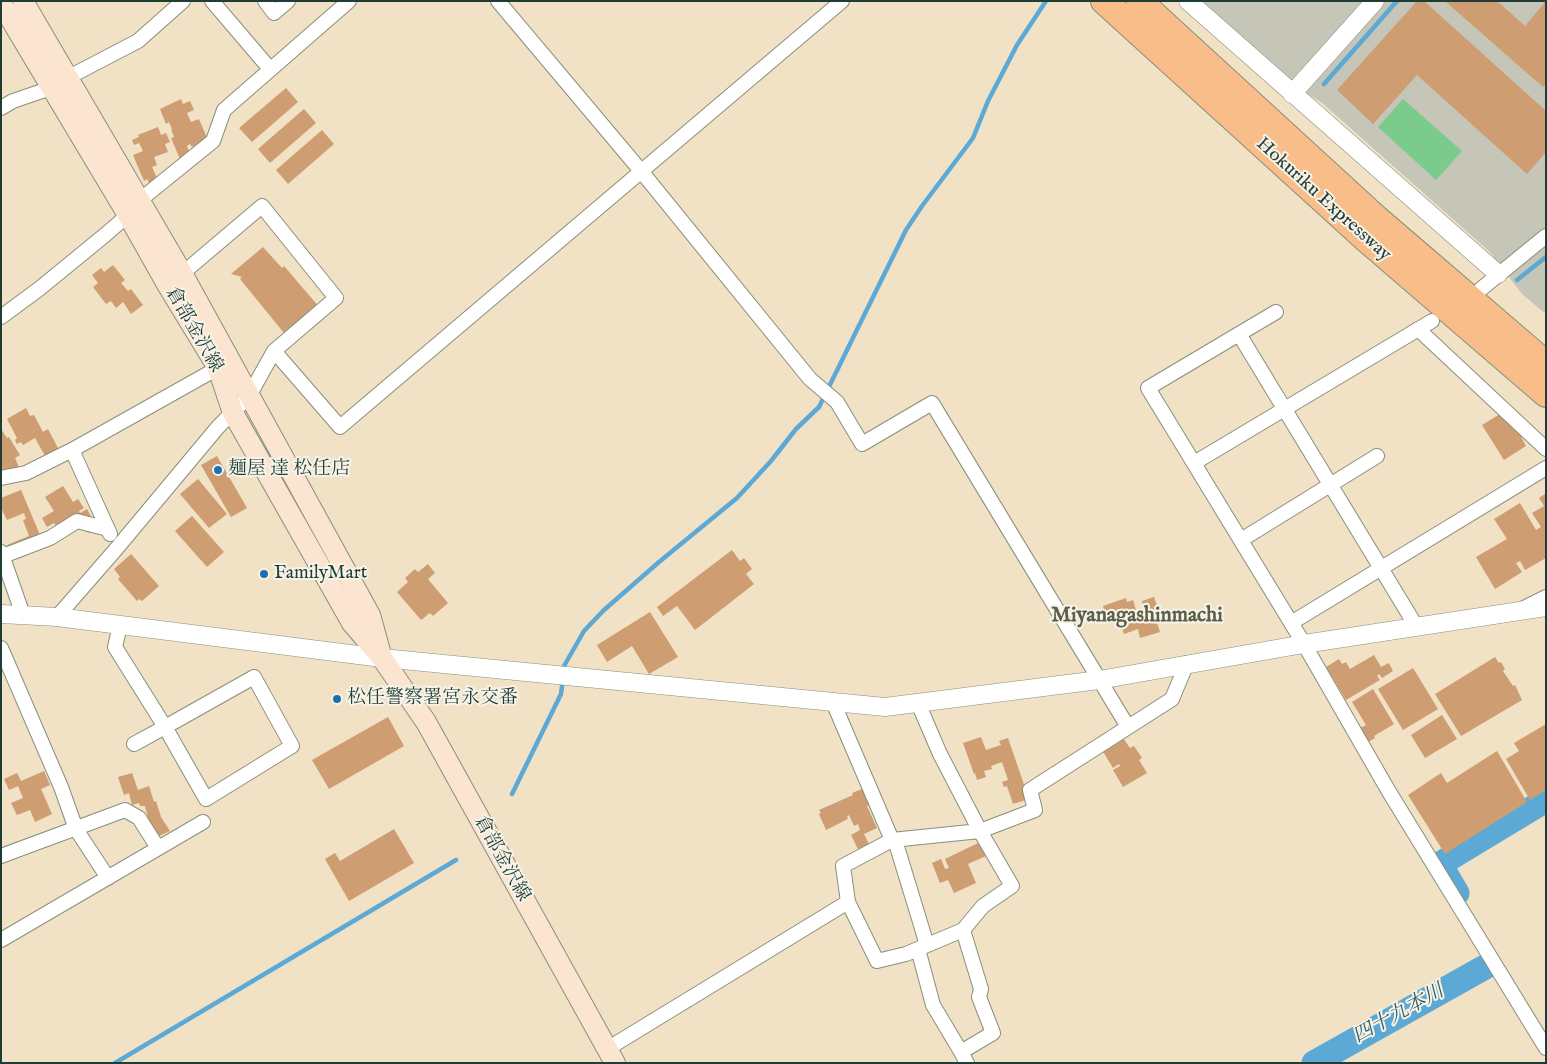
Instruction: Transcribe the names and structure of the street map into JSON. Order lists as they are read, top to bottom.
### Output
{
  "streets": {
    "highway": ["Hokuriku Expressway"],
    "main road": ["倉部金沢線"]
  },
  "districts": ["Miyanagashinmachi"],
  "water": ["四十九本川"],
  "places": ["麺屋 達 松任店", "FamilyMart", "松任警察署宮永交番"]
}
